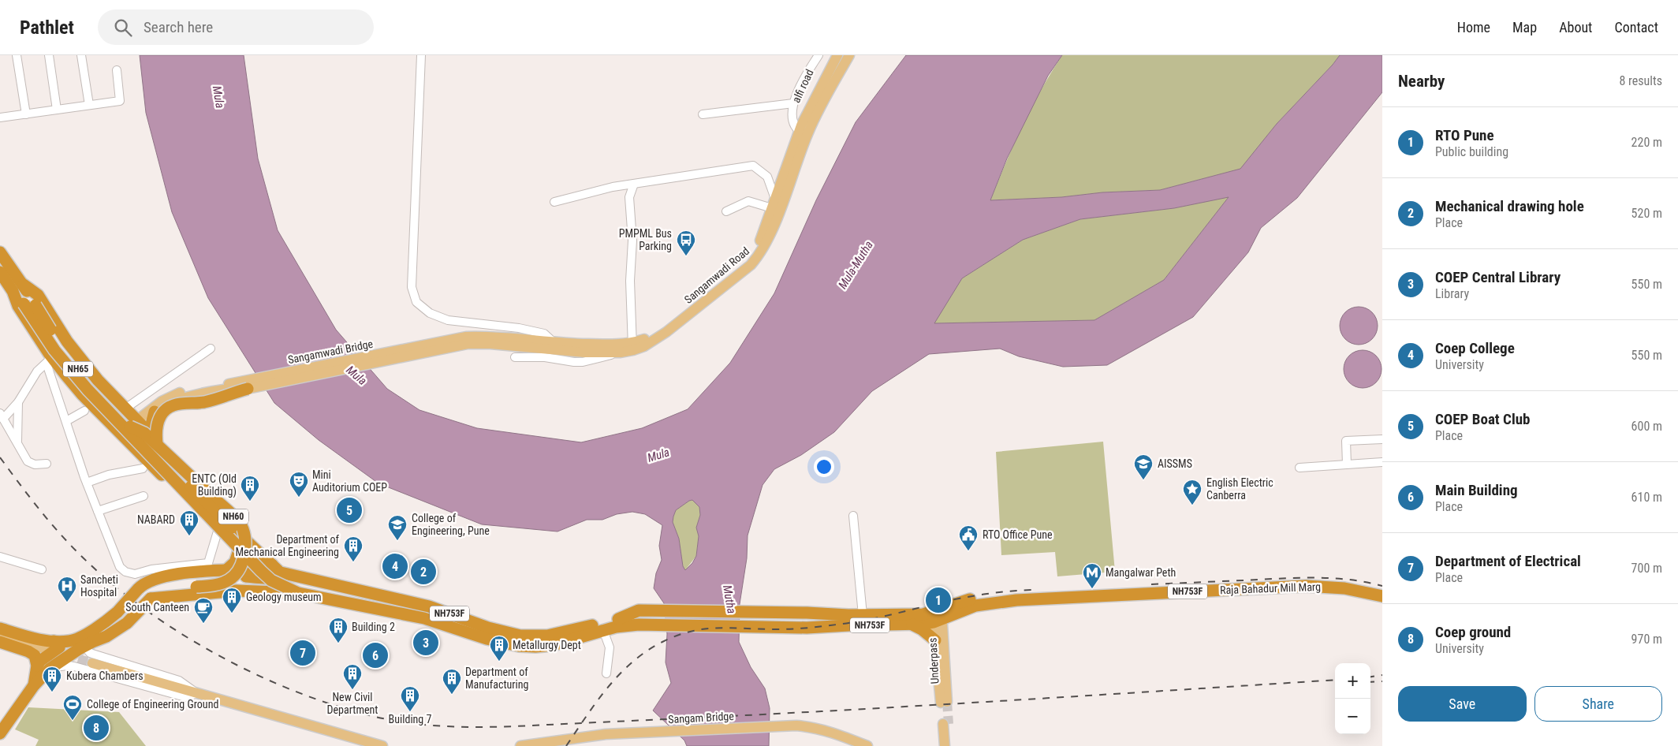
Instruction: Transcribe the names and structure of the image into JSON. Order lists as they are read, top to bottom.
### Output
{
  "streets": {
    "highway": [
      "NH65",
      "NH60",
      "Raja Bahadur Mill Marg",
      "NH753F"
    ],
    "main road": [
      "Sangamwadi Road",
      "Sangamwadi Bridge",
      "Underpass",
      "Sangam Bridge"
    ],
    "street": ["alfi road"]
  },
  "crossings": [
    ["alfi road", "Sangamwadi Road"],
    ["Sangamwadi Road", "Sangamwadi Bridge"],
    ["Sangamwadi Bridge", "NH65"],
    ["Sangamwadi Bridge", "NH60"],
    ["NH65", "NH60"],
    ["Raja Bahadur Mill Marg", "NH753F"],
    ["Raja Bahadur Mill Marg", "Underpass"]
  ],
  "water": ["Mula", "Mula-Mutha", "Mutha"],
  "places": {
    "bus stop": ["PMPML Bus Parking"],
    "school or university": ["AISSMS", "College of Engineering, Pune"],
    "theatre": ["Mini Auditorium COEP"],
    "building": [
      "ENTC (Old Building)",
      "NABARD",
      "Department of Mechanical Engineering",
      "Geology museum",
      "Building 2",
      "Metallurgy Dept",
      "New Civil Department",
      "Kubera Chambers",
      "Department of Manufacturing",
      "Building 7"
    ],
    "place": ["English Electric Canberra"],
    "public building": ["RTO Office Pune"],
    "metro station": ["Mangalwar Peth"],
    "hospital": ["Sancheti Hospital"],
    "cafe": ["South Canteen"],
    "sports": ["College of Engineering Ground"]
  },
  "page": {
    "header": "Pathlet",
    "search": "Search here",
    "nav": [
      "Home",
      "Map",
      "About",
      "Contact"
    ],
    "heading": ["Nearby", "8 results"],
    "list": [
      {
        "mark": "1",
        "name": "RTO Pune",
        "note": "Public building",
        "value": "220 m"
      },
      {
        "mark": "2",
        "name": "Mechanical drawing hole",
        "note": "Place",
        "value": "520 m"
      },
      {
        "mark": "3",
        "name": "COEP Central Library",
        "note": "Library",
        "value": "550 m"
      },
      {
        "mark": "4",
        "name": "Coep College",
        "note": "University",
        "value": "550 m"
      },
      {
        "mark": "5",
        "name": "COEP Boat Club",
        "note": "Place",
        "value": "600 m"
      },
      {
        "mark": "6",
        "name": "Main Building",
        "note": "Place",
        "value": "610 m"
      },
      {
        "mark": "7",
        "name": "Department of Electrical",
        "note": "Place",
        "value": "700 m"
      },
      {
        "mark": "8",
        "name": "Coep ground",
        "note": "University",
        "value": "970 m"
      }
    ],
    "pins": [
      "5",
      "4",
      "2",
      "1",
      "3",
      "7",
      "6",
      "8"
    ],
    "map_buttons": ["+", "−"],
    "buttons": ["Save", "Share"]
  }
}
